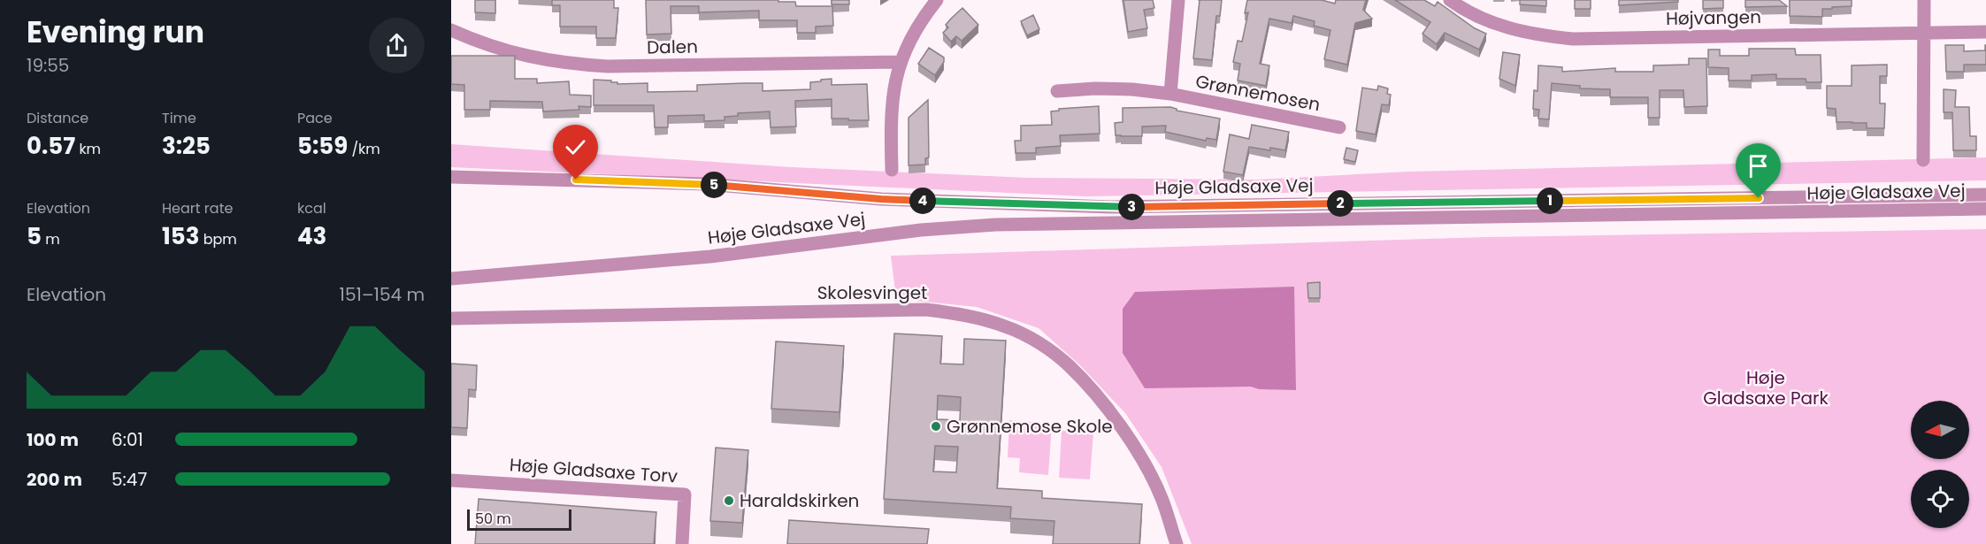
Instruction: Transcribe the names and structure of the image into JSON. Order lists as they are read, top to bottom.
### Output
{
  "streets": {
    "street": [
      "Højvangen",
      "Dalen",
      "Grønnemosen",
      "Høje Gladsaxe Vej",
      "Skolesvinget",
      "Høje Gladsaxe Torv"
    ]
  },
  "parks": ["Høje Gladsaxe Park"],
  "places": ["Grønnemose Skole", "Haraldskirken"],
  "scale_bar": "50 m",
  "north": "left",
  "page": {
    "heading": ["Evening run", "19:55"],
    "stats": [
      ["Distance", "0.57 km"],
      ["Time", "3:25"],
      ["Pace", "5:59 /km"],
      ["Elevation", "5 m"],
      ["Heart rate", "153 bpm"],
      ["kcal", "43"]
    ],
    "pins": [
      "5",
      "1",
      "4",
      "2",
      "3"
    ],
    "chart": ["Elevation", "151–154 m"],
    "list": [
      {
        "name": "100 m",
        "note": "6:01"
      },
      {
        "name": "200 m",
        "note": "5:47"
      }
    ],
    "scale": "50 m"
  }
}
